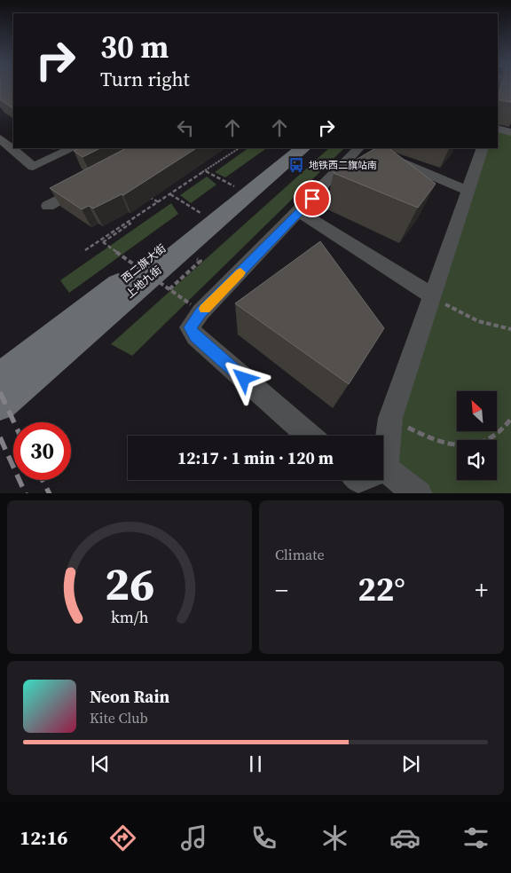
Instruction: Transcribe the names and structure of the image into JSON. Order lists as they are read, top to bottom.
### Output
{
  "streets": {
    "main road": ["西二旗大街", "上地九街"]
  },
  "crossings": [
    ["西二旗大街", "上地九街"]
  ],
  "places": {
    "bus stop": ["地铁西二旗站南"]
  },
  "north": "top left",
  "page": {
    "turn": ["30 m", "Turn right"],
    "limit": "30",
    "trip": "12:17 · 1 min · 120 m",
    "tile": "Climate",
    "heat": ["−", "22°", "+"],
    "song": ["Neon Rain", "Kite Club"],
    "tabs": "12:16",
    "gauge": ["26", "km/h"]
  }
}
